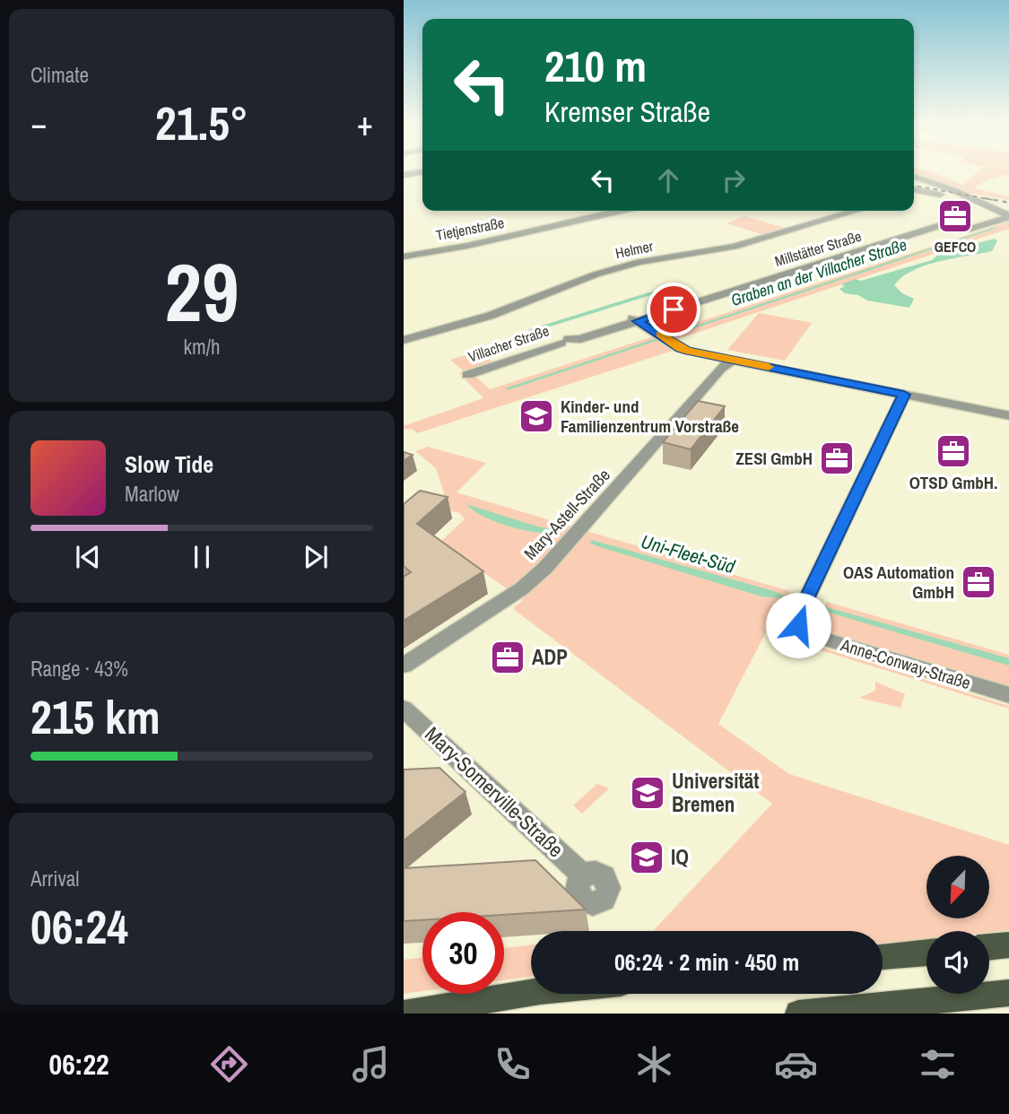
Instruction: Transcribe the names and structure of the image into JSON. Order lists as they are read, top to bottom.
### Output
{
  "streets": {
    "street": [
      "Tietjenstraße",
      "Millstätter Straße",
      "Helmer",
      "Villacher Straße",
      "Mary-Astell-Straße",
      "Anne-Conway-Straße",
      "Mary-Somerville-Straße"
    ]
  },
  "crossings": [
    ["Millstätter Straße", "Villacher Straße"]
  ],
  "water": ["Graben an der Villacher Straße", "Uni-Fleet-Süd"],
  "places": {
    "office": [
      "GEFCO",
      "OTSD GmbH.",
      "ZESI GmbH",
      "OAS Automation GmbH",
      "ADP"
    ],
    "school or university": ["Kinder- und Familienzentrum Vorstraße", "Universität Bremen", "IQ"]
  },
  "north": "bottom left",
  "page": {
    "tile": [
      "Climate",
      ["29", "km/h"],
      ["Range · 43%", "215 km"],
      ["Arrival", "06:24"]
    ],
    "turn": ["210 m", "Kremser Straße"],
    "heat": ["−", "21.5°", "+"],
    "song": ["Slow Tide", "Marlow"],
    "limit": "30",
    "trip": "06:24 · 2 min · 450 m",
    "tabs": "06:22"
  }
}
